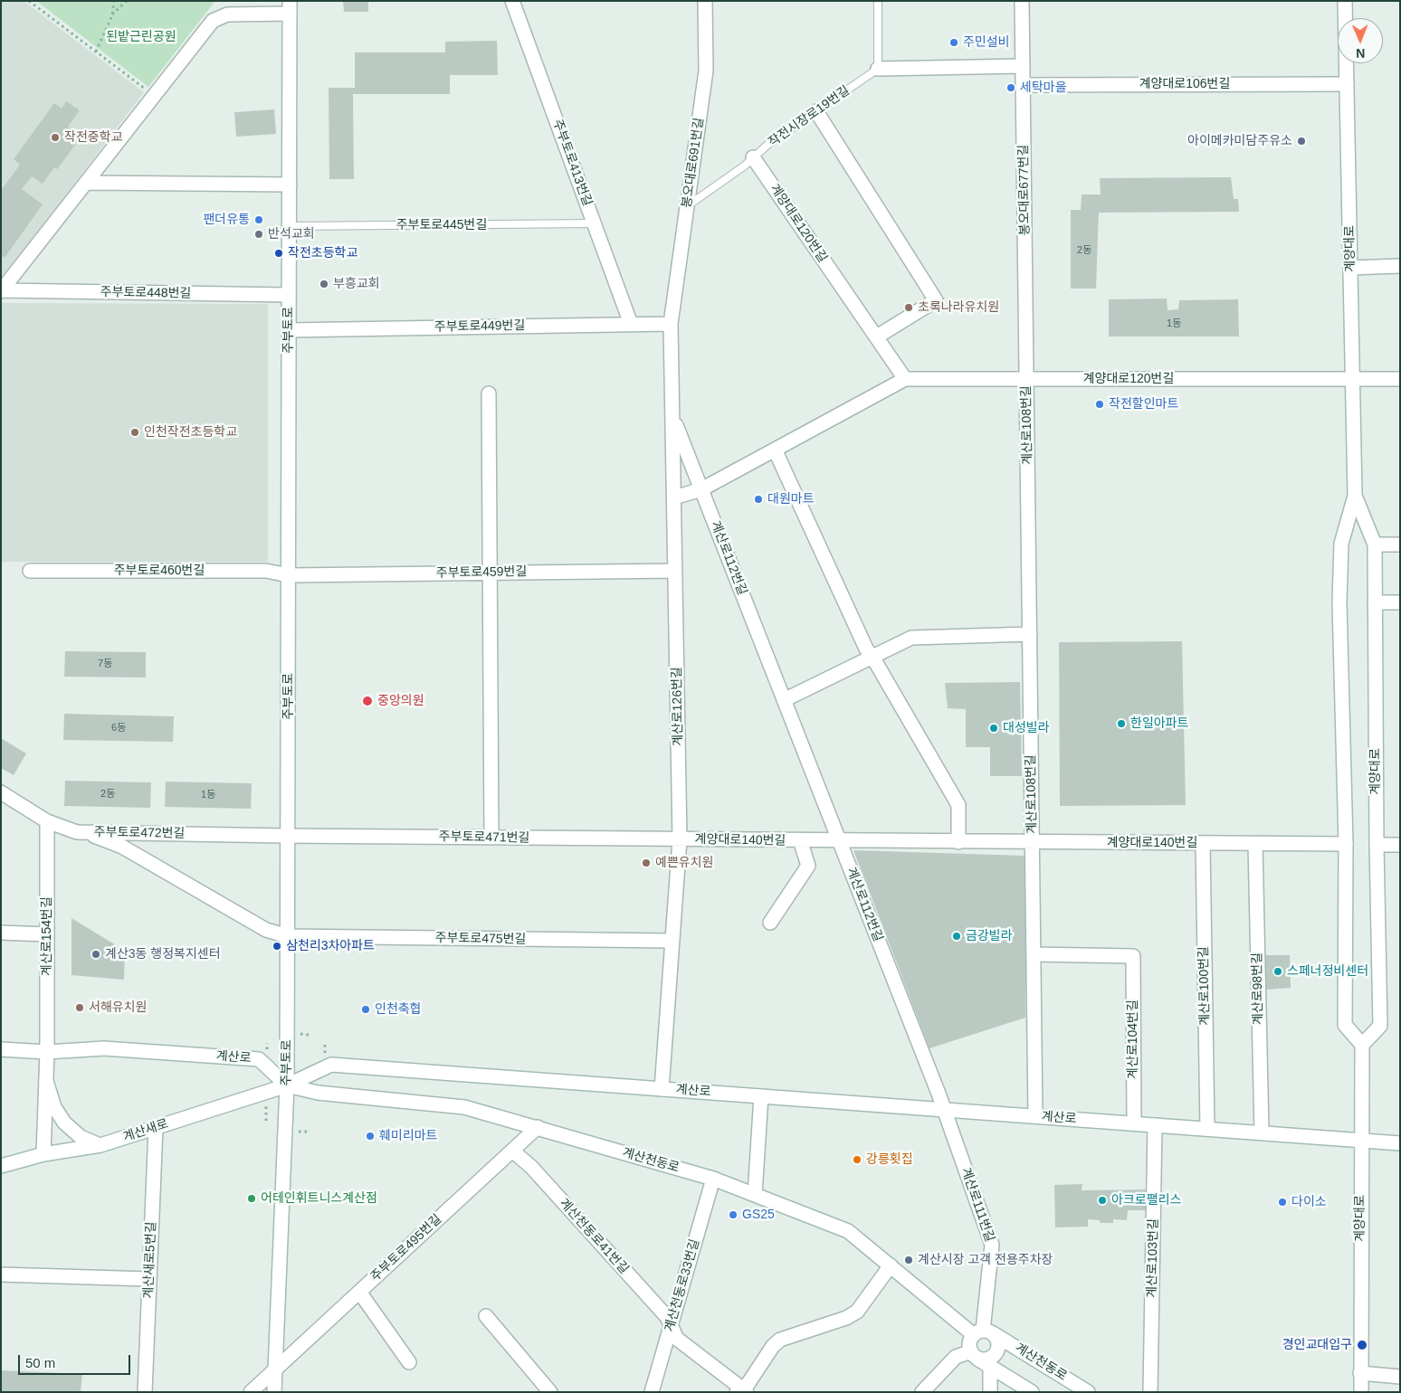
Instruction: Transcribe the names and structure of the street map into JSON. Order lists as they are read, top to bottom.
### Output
{
  "streets": {
    "street": [
      "계양대로106번길",
      "주부토로413번길",
      "봉오대로691번길",
      "봉오대로677번길",
      "계양대로120번길",
      "계양대로",
      "주부토로448번길",
      "주부토로449번길",
      "주부토로",
      "계산로108번길",
      "계산로112번길",
      "주부토로460번길",
      "주부토로459번길",
      "계산로126번길",
      "주부토로472번길",
      "주부토로471번길",
      "계양대로140번길",
      "계산로154번길",
      "주부토로475번길",
      "계산로100번길",
      "계산로98번길",
      "계산로104번길",
      "계산로",
      "계산새로",
      "계산천동로",
      "계산로111번길",
      "계산천동로41번길",
      "주부토로495번길",
      "계산로103번길",
      "계산새로5번길",
      "계산천동로33번길"
    ],
    "lane": ["작전시장로19번길", "주부토로445번길"]
  },
  "crossings": [
    ["계양대로106번길", "봉오대로677번길"],
    ["계양대로106번길", "계양대로"],
    ["작전시장로19번길", "봉오대로691번길"],
    ["작전시장로19번길", "계양대로120번길"],
    ["주부토로413번길", "주부토로445번길"],
    ["주부토로413번길", "주부토로449번길"],
    ["봉오대로691번길", "주부토로449번길"],
    ["봉오대로691번길", "계산로126번길"],
    ["봉오대로677번길", "계양대로120번길"],
    ["봉오대로677번길", "계산로108번길"],
    ["계양대로120번길", "계양대로"],
    ["계양대로120번길", "계산로108번길"],
    ["계양대로120번길", "계산로112번길"],
    ["계양대로120번길", "계산로126번길"],
    ["주부토로445번길", "주부토로"],
    ["계양대로", "계양대로140번길"],
    ["계양대로", "계산로"],
    ["주부토로448번길", "주부토로"],
    ["주부토로449번길", "주부토로"],
    ["주부토로449번길", "계산로126번길"],
    ["주부토로", "주부토로460번길"],
    ["주부토로", "주부토로459번길"],
    ["주부토로", "주부토로472번길"],
    ["주부토로", "주부토로471번길"],
    ["주부토로", "주부토로475번길"],
    ["주부토로", "계산로"],
    ["주부토로", "계산새로"],
    ["주부토로", "계산천동로"],
    ["주부토로", "주부토로495번길"],
    ["계산로108번길", "계양대로140번길"],
    ["계산로108번길", "계산로104번길"],
    ["계산로108번길", "계산로"],
    ["계산로112번길", "계산로126번길"],
    ["계산로112번길", "계양대로140번길"],
    ["계산로112번길", "계산로"],
    ["계산로112번길", "계산로111번길"],
    ["주부토로460번길", "주부토로459번길"],
    ["주부토로459번길", "계산로126번길"],
    ["계산로126번길", "주부토로471번길"],
    ["계산로126번길", "계양대로140번길"],
    ["계산로126번길", "주부토로475번길"],
    ["계산로126번길", "계산로"],
    ["주부토로472번길", "주부토로471번길"],
    ["주부토로472번길", "계산로154번길"],
    ["주부토로472번길", "주부토로475번길"],
    ["주부토로471번길", "계양대로140번길"],
    ["계양대로140번길", "계산로100번길"],
    ["계양대로140번길", "계산로98번길"],
    ["계산로154번길", "계산로"],
    ["계산로154번길", "계산새로"],
    ["계산로100번길", "계산로"],
    ["계산로98번길", "계산로"],
    ["계산로104번길", "계산로"],
    ["계산로", "계산새로"],
    ["계산로", "계산천동로"],
    ["계산로", "계산로111번길"],
    ["계산로", "계산로103번길"],
    ["계산새로", "계산천동로"],
    ["계산새로", "계산새로5번길"],
    ["계산천동로", "계산로111번길"],
    ["계산천동로", "주부토로495번길"],
    ["계산천동로", "계산천동로33번길"],
    ["계산천동로41번길", "주부토로495번길"],
    ["계산천동로41번길", "계산천동로33번길"]
  ],
  "parks": ["된밭근린공원"],
  "places": [
    "주민설비",
    "세탁마을",
    "작전중학교",
    "아이메카미담주유소",
    "팬더유통",
    "반석교회",
    "작전초등학교",
    "부흥교회",
    "초록나라유치원",
    "작전할인마트",
    "인천작전초등학교",
    "대원마트",
    "중앙의원",
    "한일아파트",
    "대성빌라",
    "예쁜유치원",
    "금강빌라",
    "삼천리3차아파트",
    "계산3동 행정복지센터",
    "스페너정비센터",
    "서해유치원",
    "인천축협",
    "훼미리마트",
    "강릉횟집",
    "어테인휘트니스계산점",
    "아크로팰리스",
    "다이소",
    "GS25",
    "계산시장 고객 전용주차장",
    "경인교대입구"
  ],
  "house_numbers": [
    "2동",
    "1동",
    "7동",
    "6동",
    "2동",
    "1동"
  ],
  "scale_bar": "50 m",
  "north": "bottom"
}
